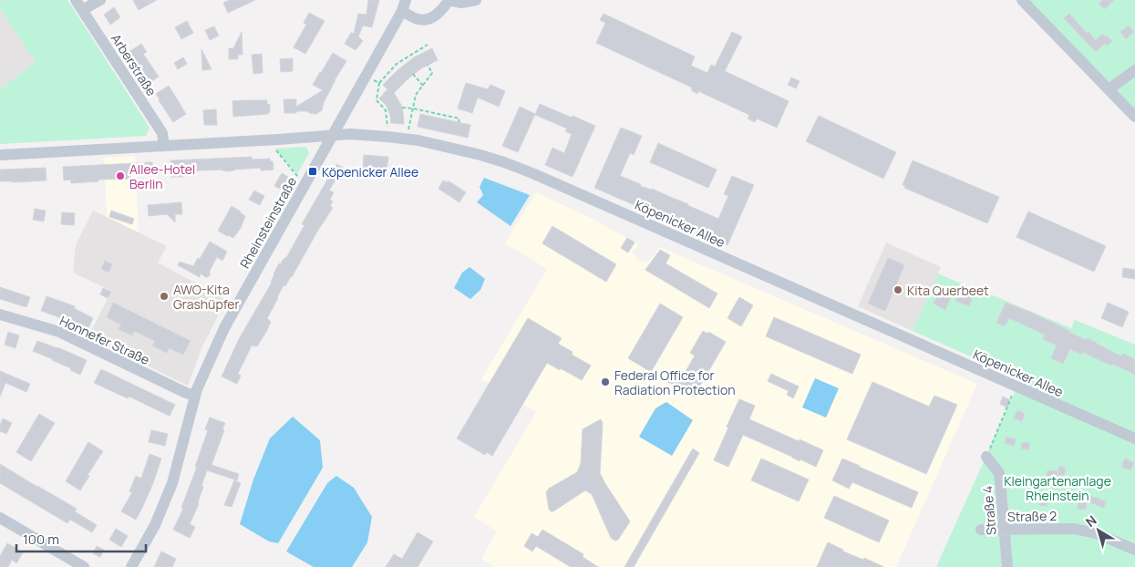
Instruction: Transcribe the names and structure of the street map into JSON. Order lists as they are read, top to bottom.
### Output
{
  "streets": {
    "street": [
      "Arberstraße",
      "Rheinsteinstraße",
      "Köpenicker Allee",
      "Honnefer Straße",
      "Straße 4",
      "Straße 2"
    ]
  },
  "crossings": [
    ["Arberstraße", "Köpenicker Allee"],
    ["Rheinsteinstraße", "Köpenicker Allee"],
    ["Rheinsteinstraße", "Honnefer Straße"],
    ["Straße 4", "Straße 2"]
  ],
  "parks": ["Kleingartenanlage Rheinstein"],
  "places": {
    "transit": ["Köpenicker Allee"],
    "other": [
      "Allee-Hotel Berlin",
      "Kita Querbeet",
      "AWO-Kita Grashüpfer",
      "Federal Office for Radiation Protection"
    ]
  },
  "scale_bar": "100 m",
  "north": "top left"
}
